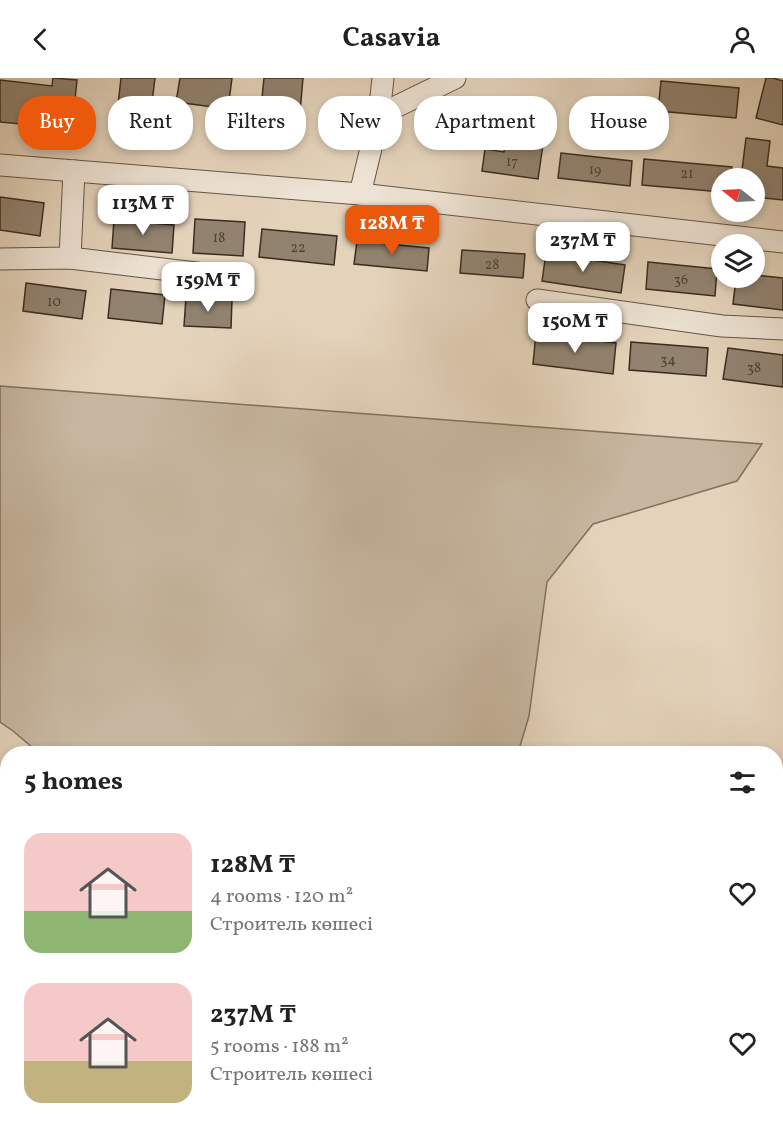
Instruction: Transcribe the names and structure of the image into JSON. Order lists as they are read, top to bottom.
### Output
{
  "house_numbers": [
    "17",
    "19",
    "21",
    "18",
    "22",
    "28",
    "36",
    "10",
    "34",
    "38"
  ],
  "north": "left",
  "page": {
    "header": "Casavia",
    "chip": [
      "Buy",
      "Rent",
      "Filters",
      "New",
      "Apartment",
      "House"
    ],
    "price": [
      "113M ₸",
      "128M ₸",
      "237M ₸",
      "159M ₸",
      "150M ₸"
    ],
    "heading": "5 homes",
    "list": [
      {
        "name": "128M ₸",
        "note": "4 rooms · 120 m² · Строитель көшесі"
      },
      {
        "name": "237M ₸",
        "note": "5 rooms · 188 m² · Строитель көшесі"
      }
    ]
  }
}
